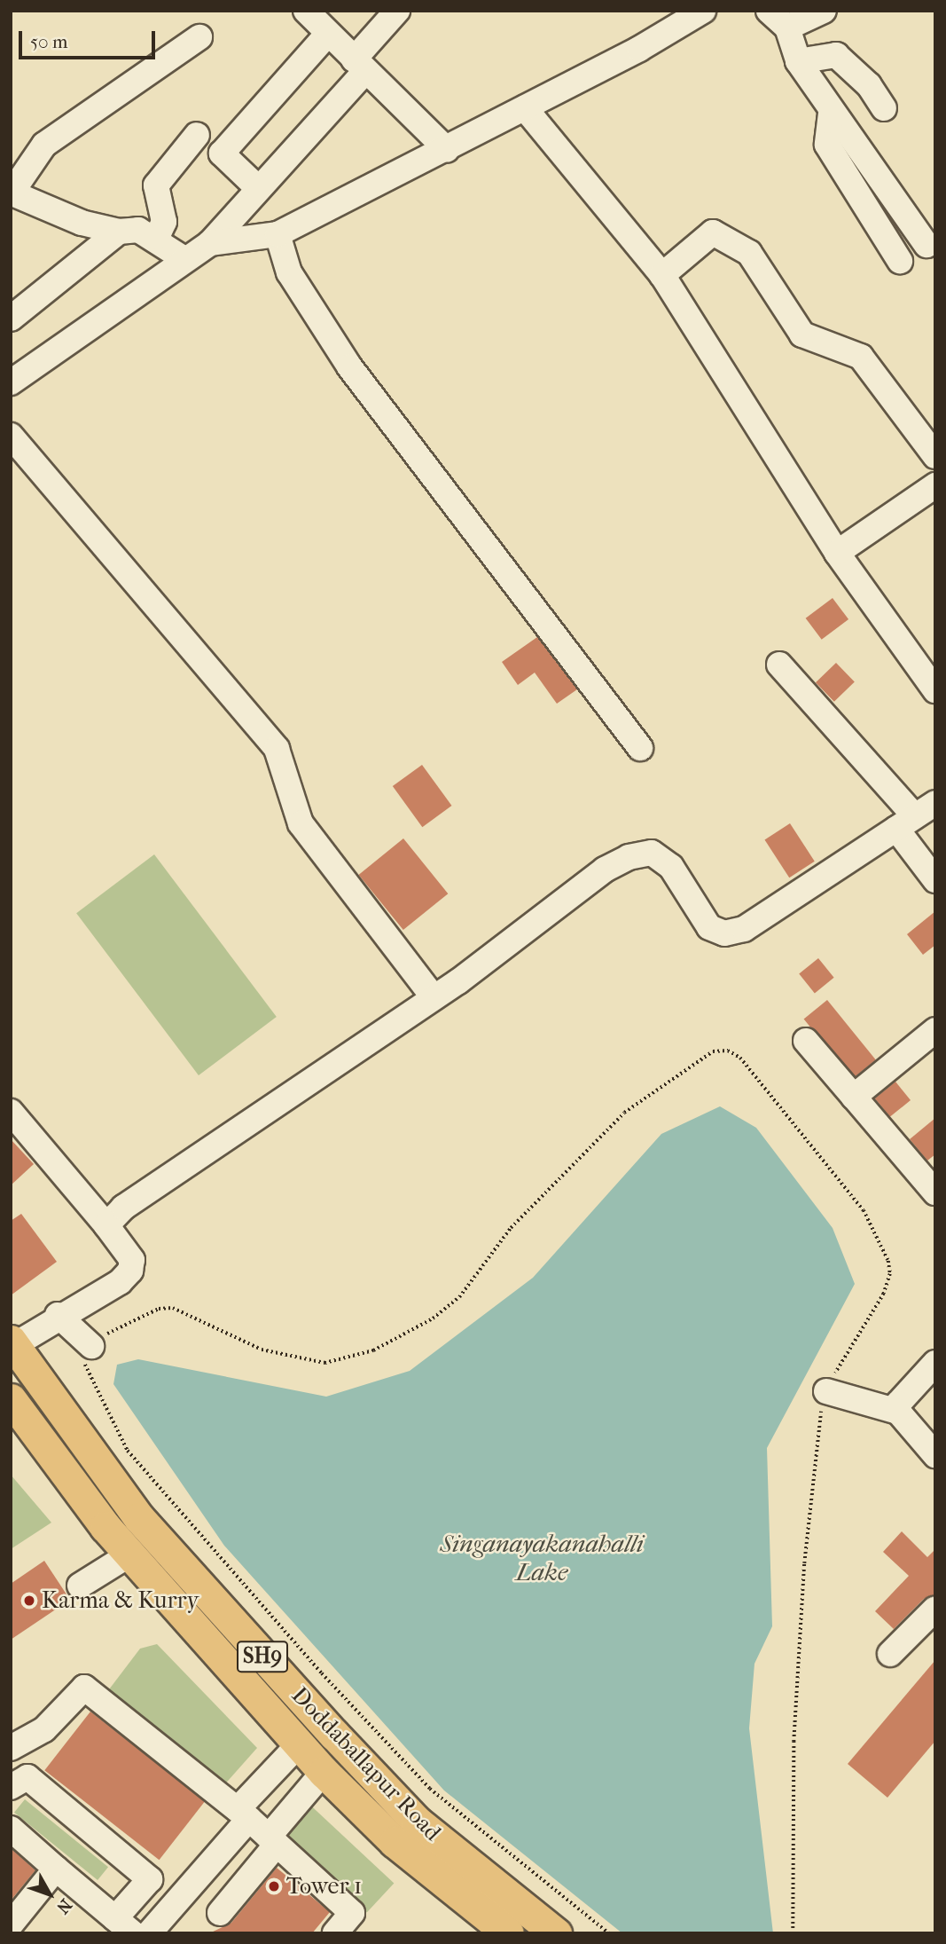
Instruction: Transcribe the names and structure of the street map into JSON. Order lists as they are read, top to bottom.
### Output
{
  "streets": {
    "main road": ["SH9", "Doddaballapur Road"]
  },
  "water": ["Singanayakanahalli Lake"],
  "places": ["Karma & Kurry", "Tower 1"],
  "scale_bar": "50 m",
  "north": "bottom right"
}
